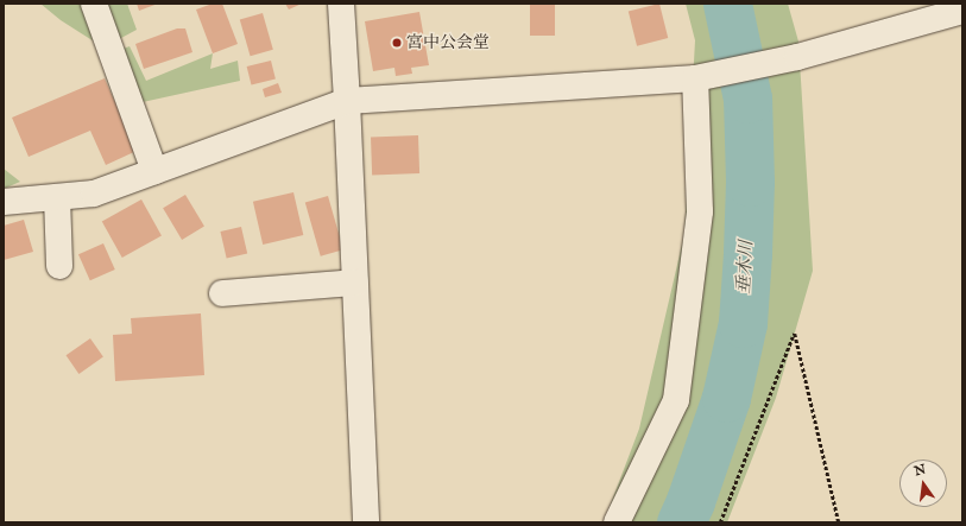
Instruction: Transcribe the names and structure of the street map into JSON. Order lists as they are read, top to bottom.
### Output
{
  "water": ["垂木川"],
  "places": ["宮中公会堂"],
  "north": "top"
}
